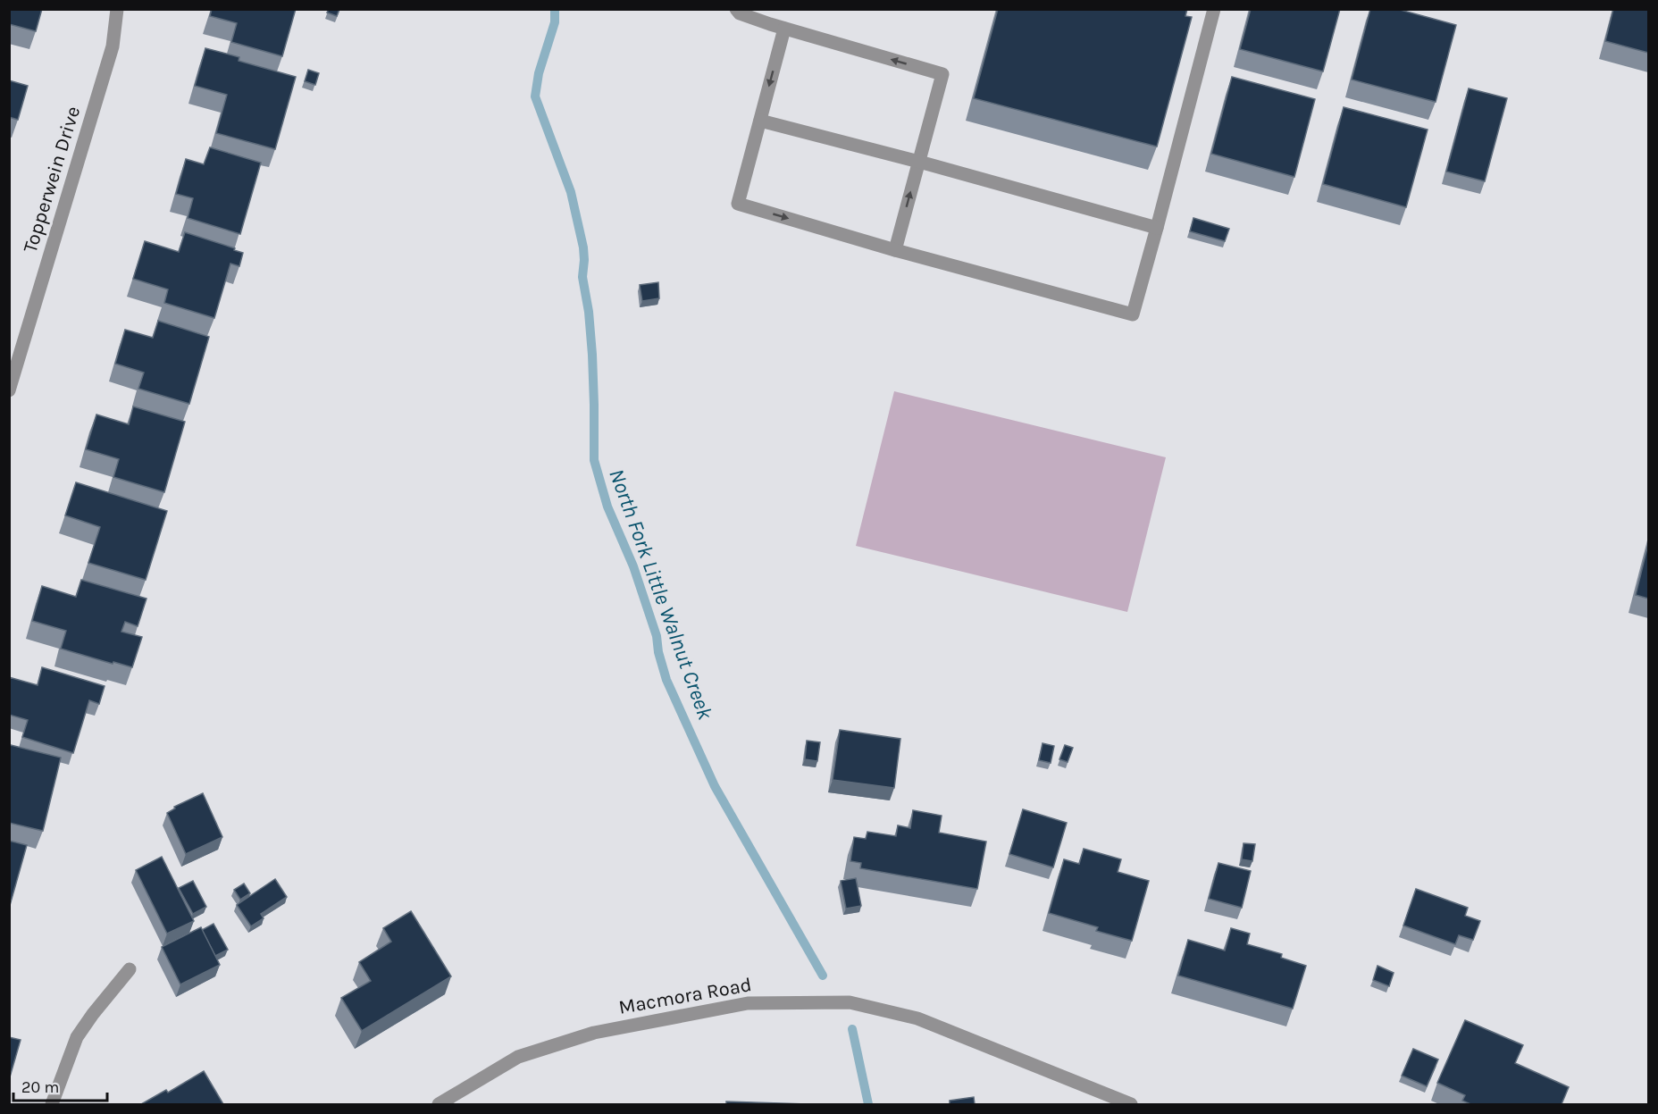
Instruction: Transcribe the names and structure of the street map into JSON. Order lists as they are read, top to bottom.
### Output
{
  "streets": {
    "street": ["Topperwein Drive", "Macmora Road"]
  },
  "water": ["North Fork Little Walnut Creek"],
  "scale_bar": "20 m"
}
